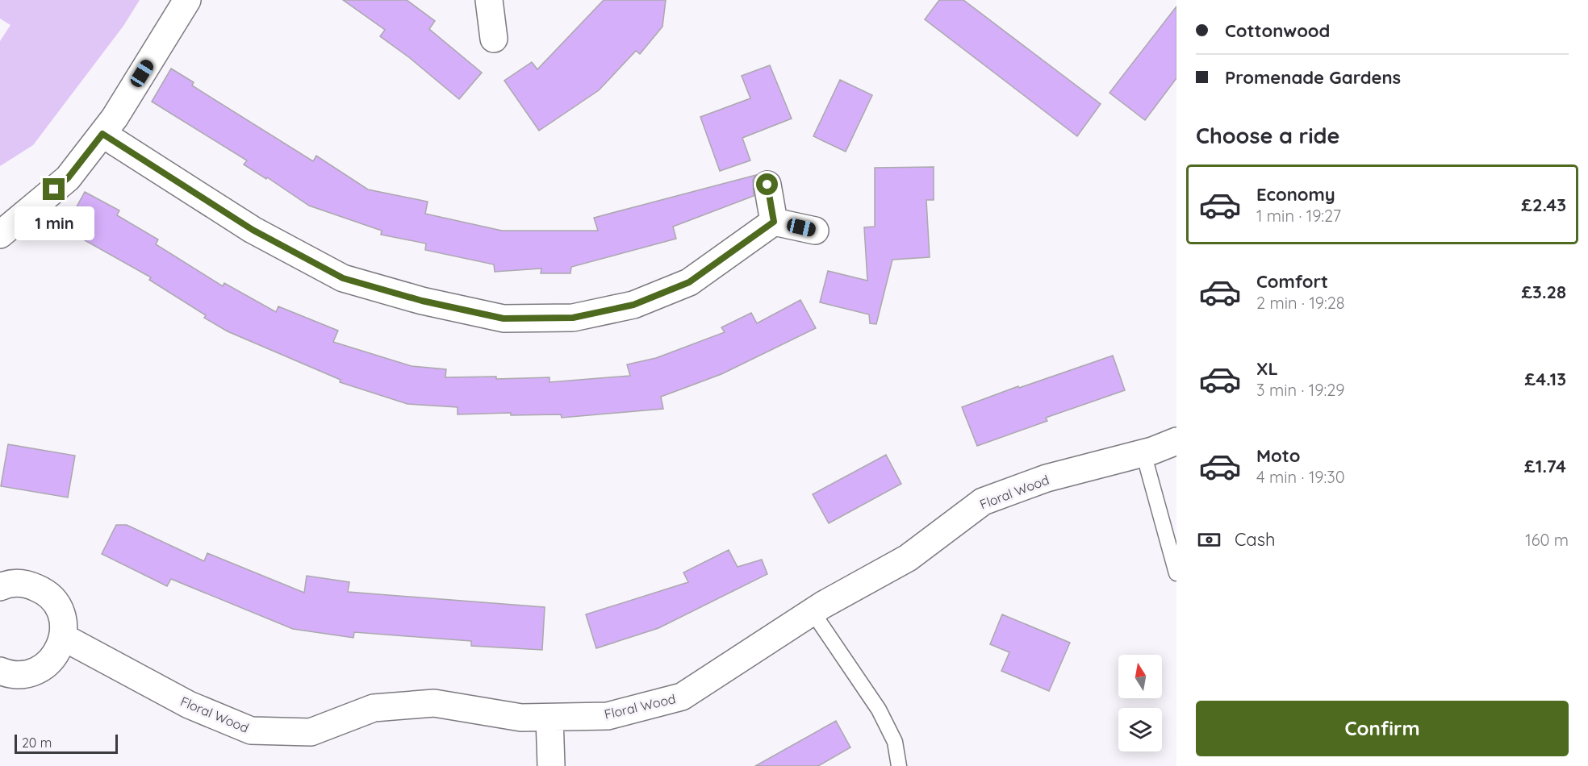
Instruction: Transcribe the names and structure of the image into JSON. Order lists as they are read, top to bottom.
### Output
{
  "streets": {
    "street": ["Floral Wood"]
  },
  "scale_bar": "20 m",
  "north": "top",
  "page": {
    "banner": ["Cottonwood", "Promenade Gardens"],
    "heading": "Choose a ride",
    "list": [
      {
        "name": "Economy",
        "note": "1 min · 19:27",
        "value": "£2.43"
      },
      {
        "name": "Comfort",
        "note": "2 min · 19:28",
        "value": "£3.28"
      },
      {
        "name": "XL",
        "note": "3 min · 19:29",
        "value": "£4.13"
      },
      {
        "name": "Moto",
        "note": "4 min · 19:30",
        "value": "£1.74"
      }
    ],
    "bubble": "1 min",
    "pay": ["Cash", "160 m"],
    "buttons": "Confirm",
    "scale": "20 m"
  }
}
